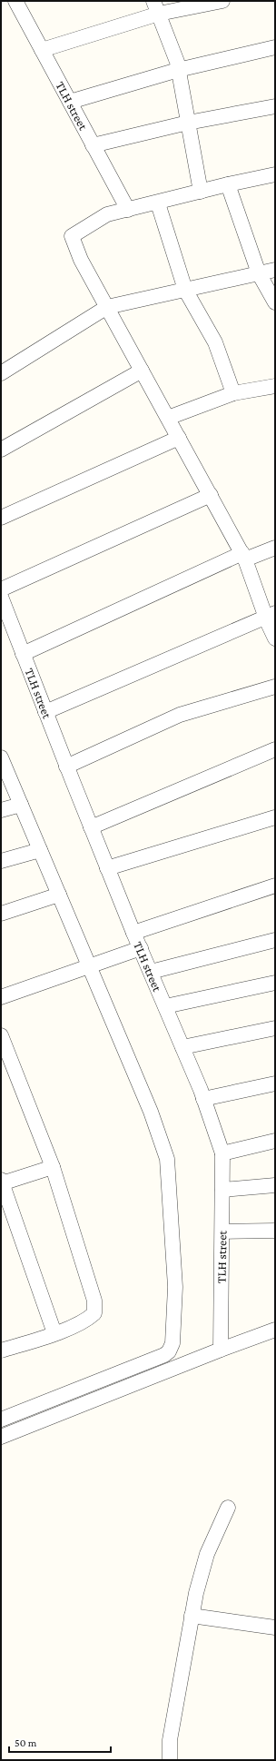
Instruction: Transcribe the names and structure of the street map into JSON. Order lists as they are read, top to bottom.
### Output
{
  "streets": {
    "street": ["TLH street"]
  },
  "scale_bar": "50 m"
}
